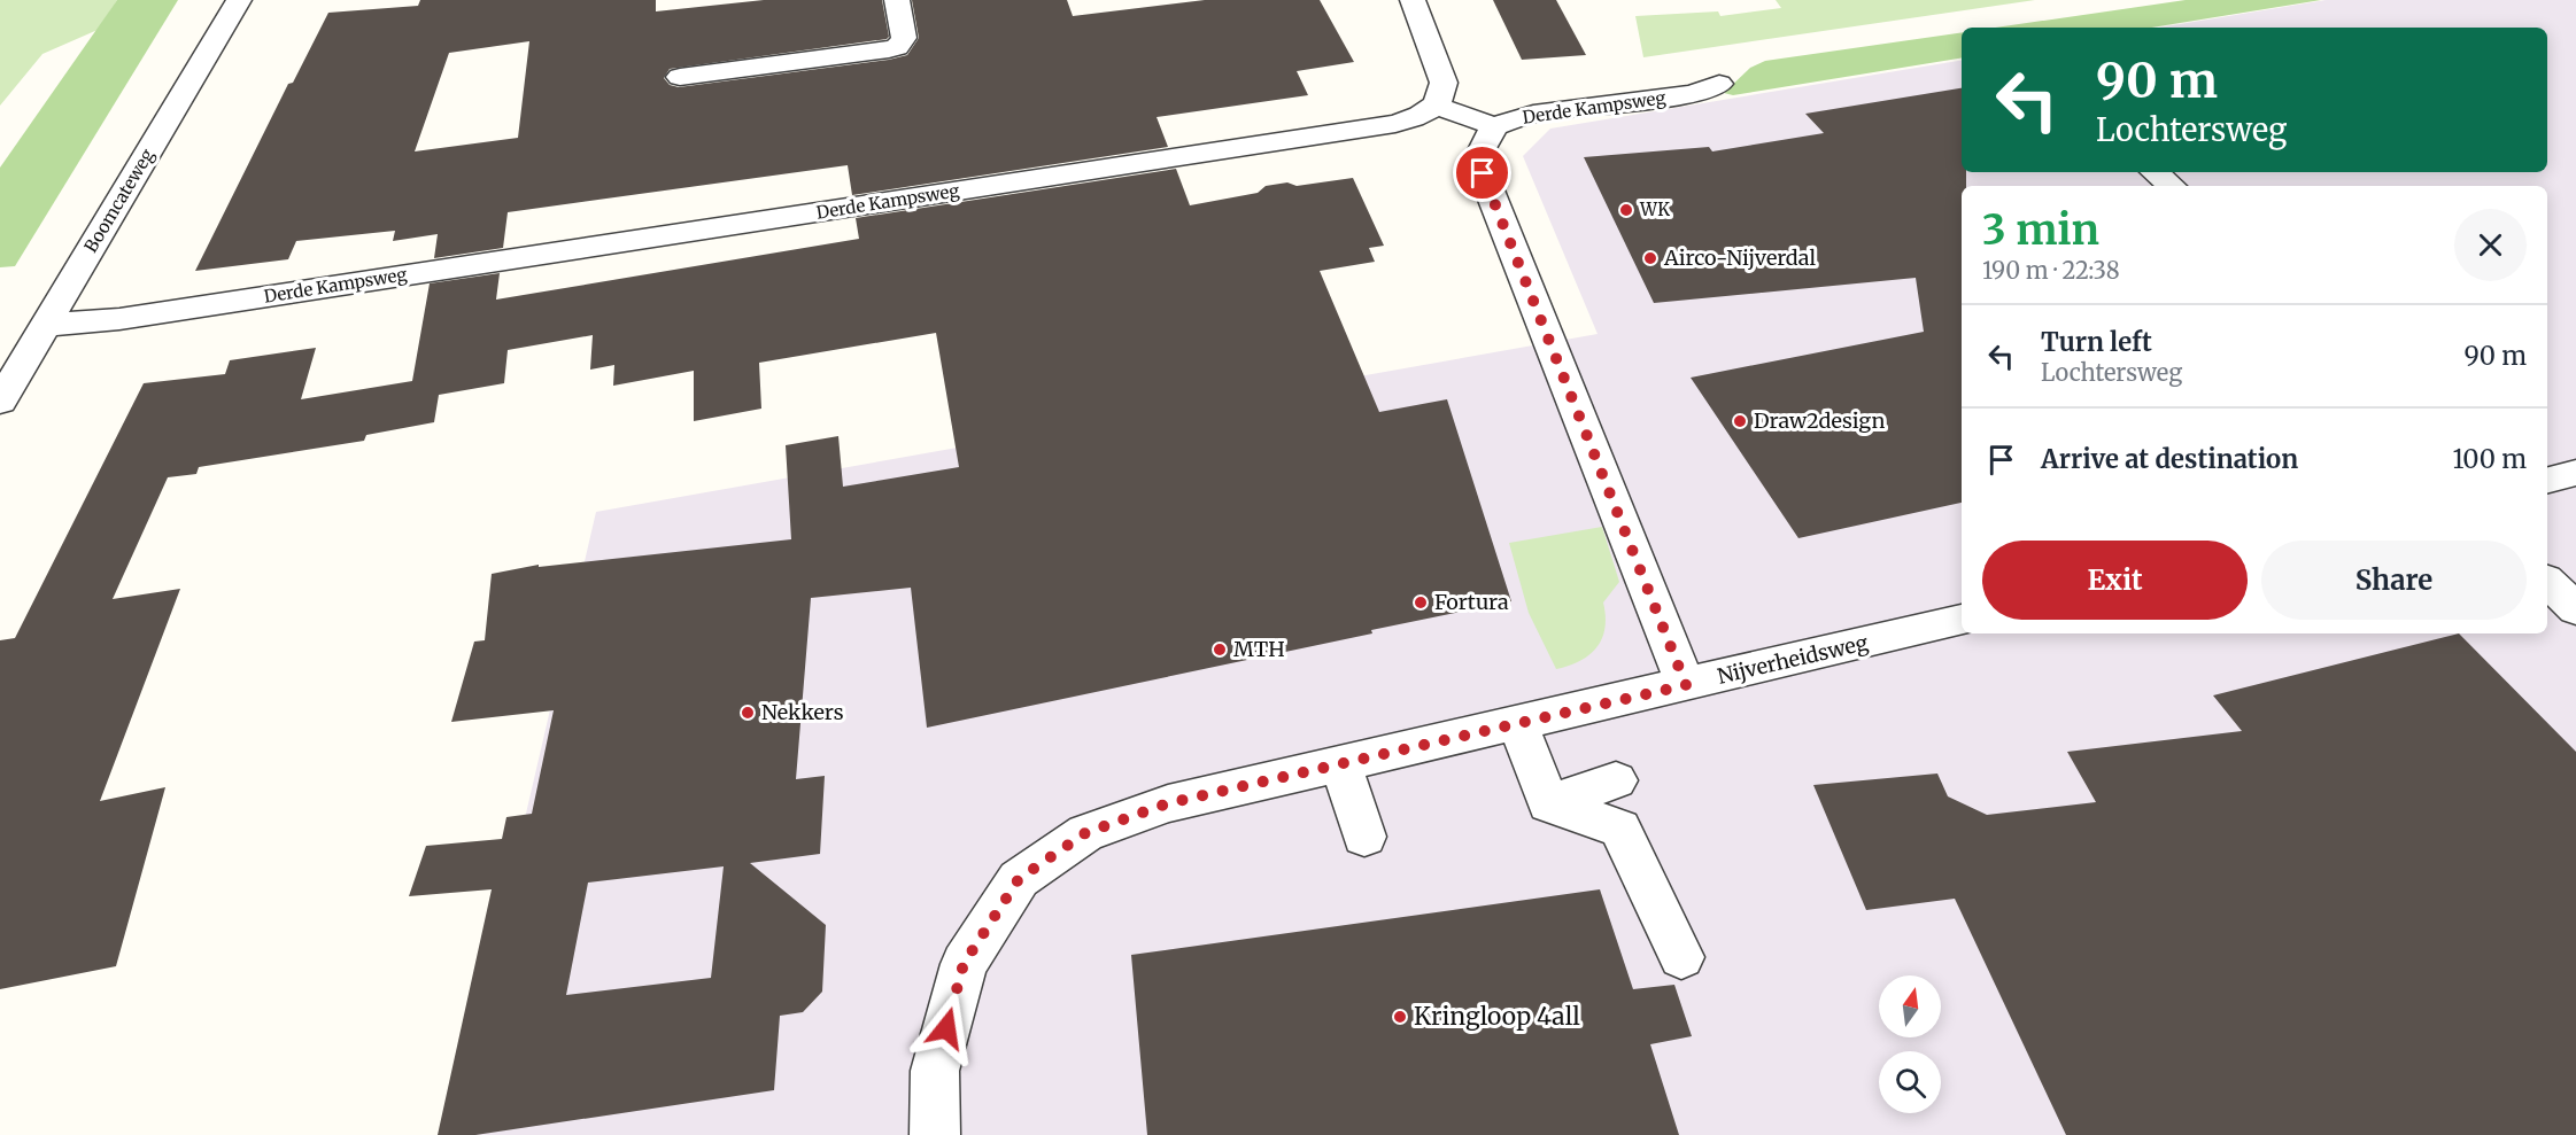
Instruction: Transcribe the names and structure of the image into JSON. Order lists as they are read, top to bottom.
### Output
{
  "streets": {
    "street": ["Derde Kampsweg", "Boomcateweg", "Nijverheidsweg"]
  },
  "crossings": [
    ["Derde Kampsweg", "Boomcateweg"]
  ],
  "places": [
    "WK",
    "Airco-Nijverdal",
    "Draw2design",
    "Fortura",
    "MTH",
    "Nekkers",
    "Kringloop 4all"
  ],
  "north": "top",
  "page": {
    "turn": ["90 m", "Lochtersweg"],
    "heading": ["3 min", "190 m · 22:38"],
    "list": [
      {
        "name": "Turn left",
        "note": "Lochtersweg",
        "value": "90 m"
      },
      {
        "name": "Arrive at destination",
        "value": "100 m"
      }
    ],
    "buttons": ["Exit", "Share"]
  }
}
